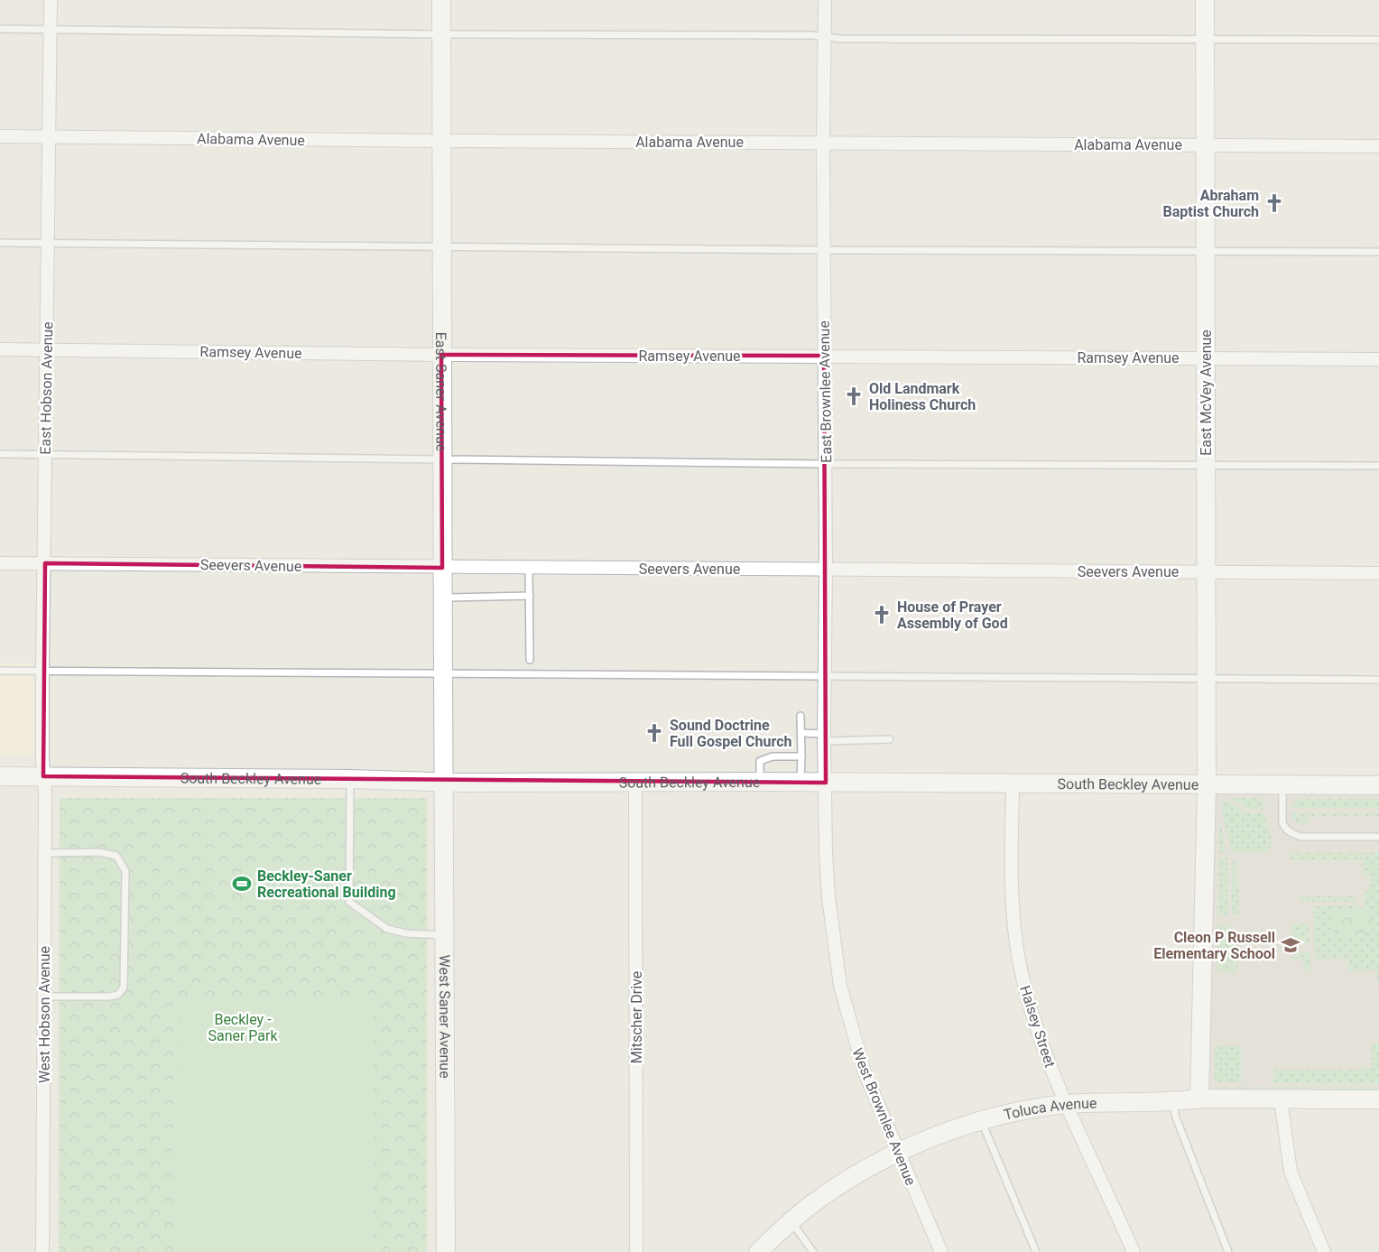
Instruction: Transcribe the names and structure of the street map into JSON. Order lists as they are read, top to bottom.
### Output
{
  "streets": {
    "street": [
      "Alabama Avenue",
      "Ramsey Avenue",
      "East Hobson Avenue",
      "East Saner Avenue",
      "East Brownlee Avenue",
      "East McVey Avenue",
      "Seevers Avenue",
      "South Beckley Avenue",
      "West Hobson Avenue",
      "West Saner Avenue",
      "Mitscher Drive",
      "Halsey Street",
      "Toluca Avenue",
      "West Brownlee Avenue"
    ]
  },
  "crossings": [
    ["Alabama Avenue", "East Hobson Avenue"],
    ["Alabama Avenue", "East Saner Avenue"],
    ["Alabama Avenue", "East Brownlee Avenue"],
    ["Alabama Avenue", "East McVey Avenue"],
    ["Ramsey Avenue", "East Hobson Avenue"],
    ["Ramsey Avenue", "East Saner Avenue"],
    ["Ramsey Avenue", "East Brownlee Avenue"],
    ["Ramsey Avenue", "East McVey Avenue"],
    ["East Hobson Avenue", "Seevers Avenue"],
    ["East Hobson Avenue", "South Beckley Avenue"],
    ["East Hobson Avenue", "West Hobson Avenue"],
    ["East Saner Avenue", "Seevers Avenue"],
    ["East Saner Avenue", "South Beckley Avenue"],
    ["East Saner Avenue", "West Saner Avenue"],
    ["East Brownlee Avenue", "Seevers Avenue"],
    ["East Brownlee Avenue", "South Beckley Avenue"],
    ["East Brownlee Avenue", "West Brownlee Avenue"],
    ["East McVey Avenue", "Seevers Avenue"],
    ["East McVey Avenue", "South Beckley Avenue"],
    ["East McVey Avenue", "Toluca Avenue"],
    ["South Beckley Avenue", "West Hobson Avenue"],
    ["South Beckley Avenue", "West Saner Avenue"],
    ["South Beckley Avenue", "Mitscher Drive"],
    ["South Beckley Avenue", "Halsey Street"],
    ["South Beckley Avenue", "West Brownlee Avenue"],
    ["Halsey Street", "Toluca Avenue"],
    ["Toluca Avenue", "West Brownlee Avenue"]
  ],
  "parks": ["Beckley - Saner Park"],
  "places": {
    "church": [
      "Abraham Baptist Church",
      "Old Landmark Holiness Church",
      "House of Prayer Assembly of God",
      "Sound Doctrine Full Gospel Church"
    ],
    "sports": ["Beckley-Saner Recreational Building"],
    "school or university": ["Cleon P Russell Elementary School"]
  }
}
